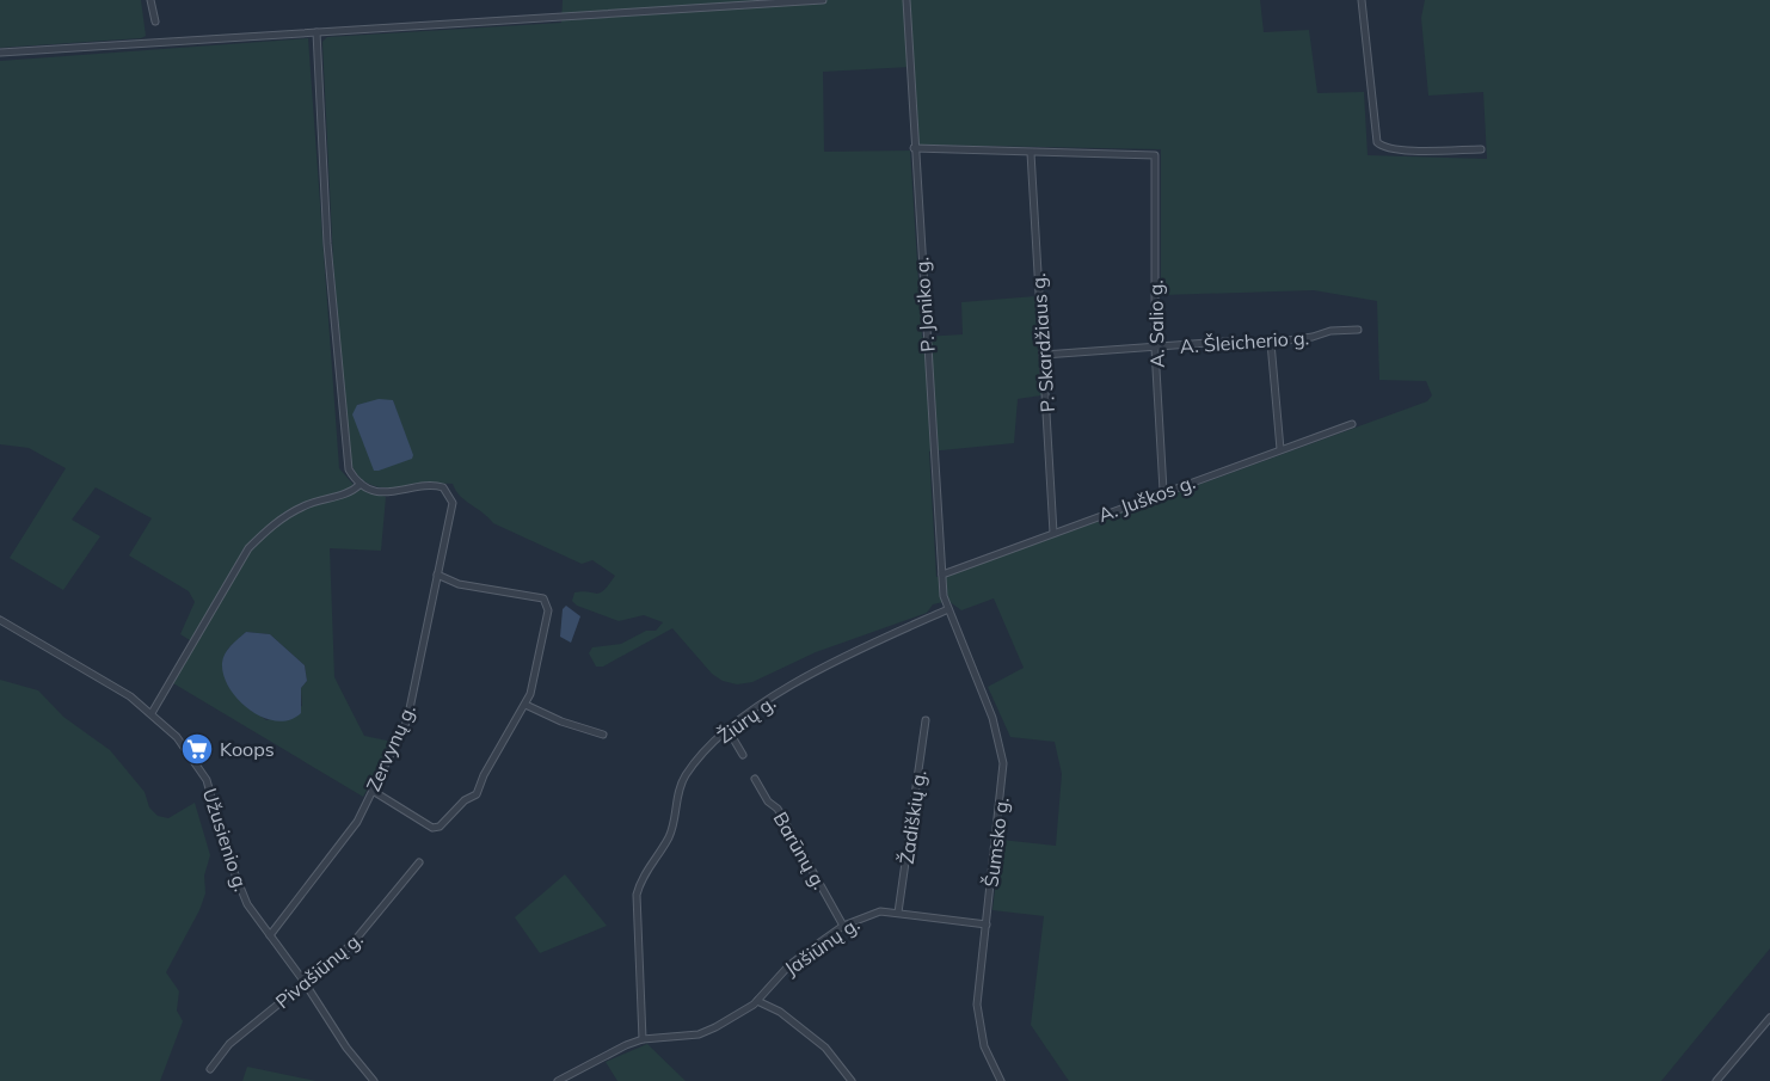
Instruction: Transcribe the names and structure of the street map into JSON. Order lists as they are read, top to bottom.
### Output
{
  "streets": {
    "street": [
      "P. Joniko g.",
      "A. Salio g.",
      "A. Šleicherio g.",
      "P. Skardžiaus g.",
      "A. Juškos g.",
      "Žiūrų g.",
      "Zervynų g.",
      "Žadiškių g.",
      "Užusienio g.",
      "Šumsko g.",
      "Barūnų g.",
      "Jašiūnų g.",
      "Pivašiūnų g."
    ]
  },
  "crossings": [
    ["P. Joniko g.", "A. Juškos g."],
    ["P. Joniko g.", "Žiūrų g."],
    ["P. Joniko g.", "Šumsko g."],
    ["A. Salio g.", "A. Šleicherio g."],
    ["A. Salio g.", "P. Skardžiaus g."],
    ["A. Salio g.", "A. Juškos g."],
    ["A. Šleicherio g.", "P. Skardžiaus g."],
    ["P. Skardžiaus g.", "A. Juškos g."],
    ["Žiūrų g.", "Šumsko g."],
    ["Žiūrų g.", "Jašiūnų g."],
    ["Zervynų g.", "Užusienio g."],
    ["Žadiškių g.", "Jašiūnų g."],
    ["Užusienio g.", "Pivašiūnų g."],
    ["Šumsko g.", "Jašiūnų g."],
    ["Barūnų g.", "Jašiūnų g."]
  ],
  "places": {
    "supermarket": ["Koops"]
  }
}
